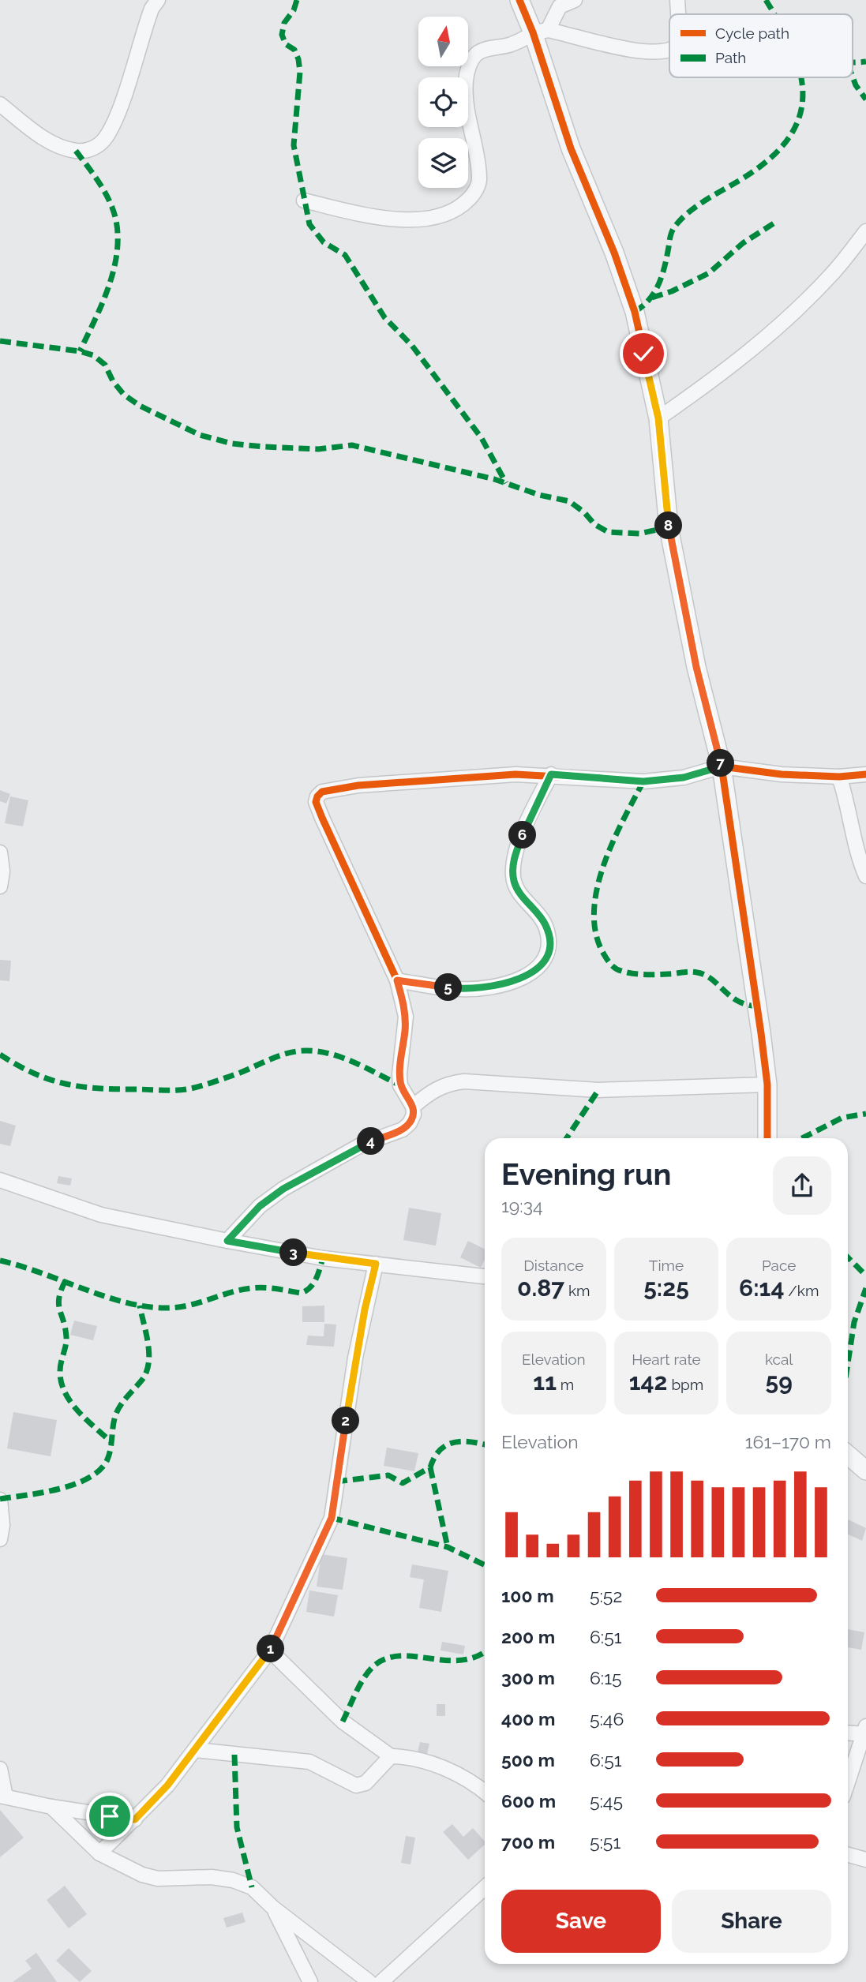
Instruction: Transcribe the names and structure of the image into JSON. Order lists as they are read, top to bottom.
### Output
{
  "legend": ["Cycle path", "Path"],
  "north": "top",
  "page": {
    "pins": [
      "8",
      "7",
      "6",
      "5",
      "4",
      "3",
      "2",
      "1"
    ],
    "heading": ["Evening run", "19:34"],
    "stats": [
      ["Distance", "0.87 km"],
      ["Time", "5:25"],
      ["Pace", "6:14 /km"],
      ["Elevation", "11 m"],
      ["Heart rate", "142 bpm"],
      ["kcal", "59"]
    ],
    "chart": ["Elevation", "161–170 m"],
    "list": [
      {
        "name": "100 m",
        "note": "5:52"
      },
      {
        "name": "200 m",
        "note": "6:51"
      },
      {
        "name": "300 m",
        "note": "6:15"
      },
      {
        "name": "400 m",
        "note": "5:46"
      },
      {
        "name": "500 m",
        "note": "6:51"
      },
      {
        "name": "600 m",
        "note": "5:45"
      },
      {
        "name": "700 m",
        "note": "5:51"
      }
    ],
    "buttons": ["Save", "Share"]
  }
}
